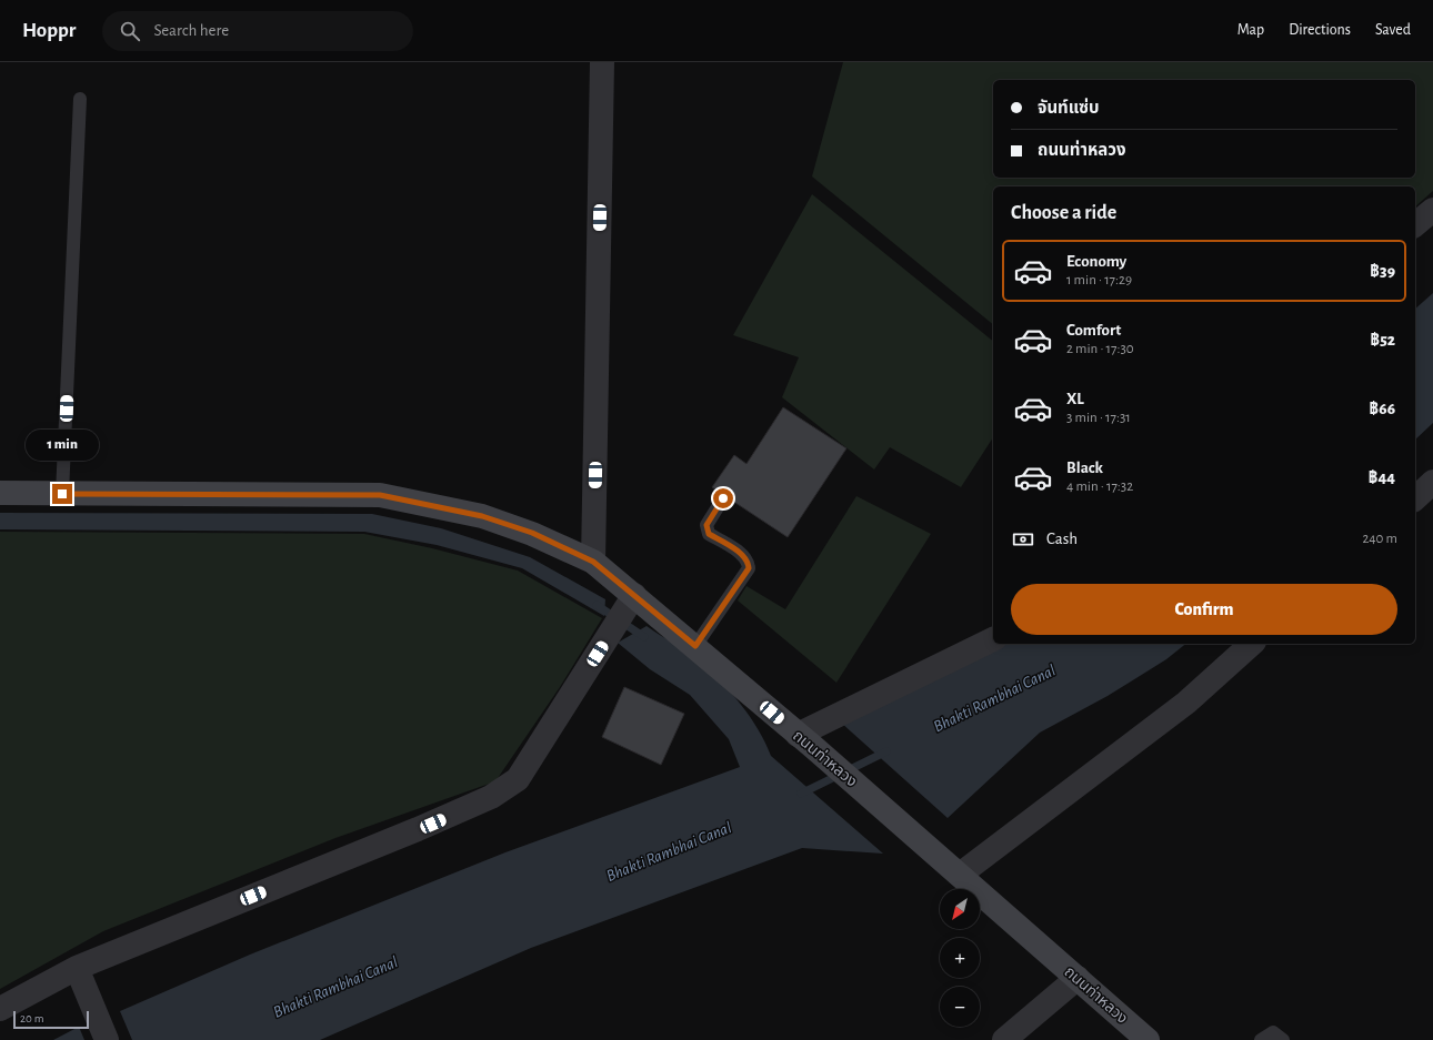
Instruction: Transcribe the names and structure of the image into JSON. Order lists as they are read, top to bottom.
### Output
{
  "streets": {
    "main road": ["ถนนท่าหลวง"]
  },
  "water": ["Bhakti Rambhai Canal"],
  "scale_bar": "20 m",
  "north": "bottom left",
  "page": {
    "header": "Hoppr",
    "search": "Search here",
    "nav": ["Map", "Directions", "Saved"],
    "banner": ["จันท์แซ่บ", "ถนนท่าหลวง"],
    "heading": "Choose a ride",
    "list": [
      {
        "name": "Economy",
        "note": "1 min · 17:29",
        "value": "฿39"
      },
      {
        "name": "Comfort",
        "note": "2 min · 17:30",
        "value": "฿52"
      },
      {
        "name": "XL",
        "note": "3 min · 17:31",
        "value": "฿66"
      },
      {
        "name": "Black",
        "note": "4 min · 17:32",
        "value": "฿44"
      }
    ],
    "bubble": "1 min",
    "pay": ["Cash", "240 m"],
    "buttons": "Confirm",
    "map_buttons": ["+", "−"],
    "scale": "20 m"
  }
}
